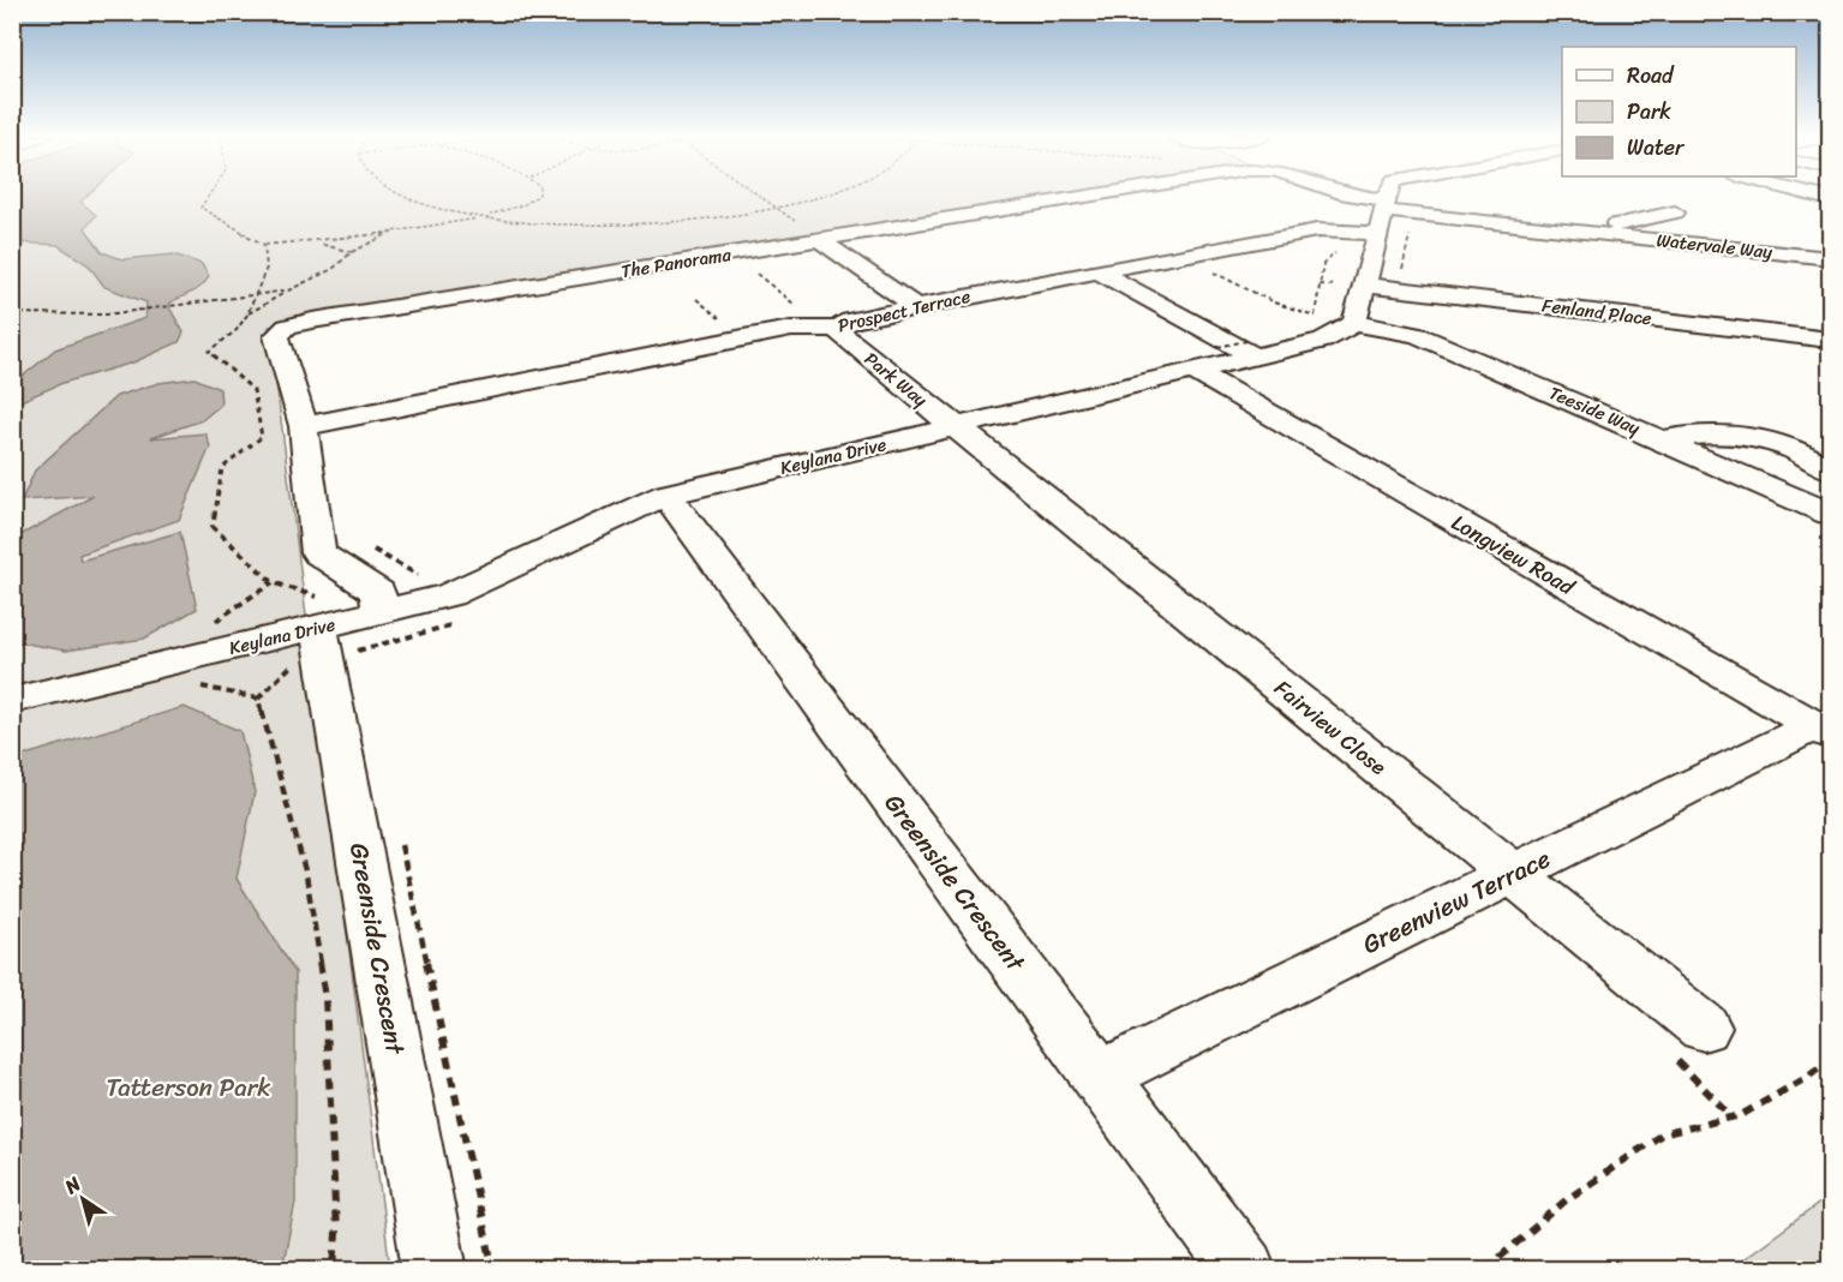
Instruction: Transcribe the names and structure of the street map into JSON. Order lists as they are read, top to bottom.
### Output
{
  "streets": {
    "street": [
      "Watervale Way",
      "The Panorama",
      "Prospect Terrace",
      "Fenland Place",
      "Park Way",
      "Teeside Way",
      "Keylana Drive",
      "Longview Road",
      "Fairview Close",
      "Greenside Crescent",
      "Greenview Terrace"
    ]
  },
  "crossings": [
    ["Watervale Way", "The Panorama"],
    ["Watervale Way", "Prospect Terrace"],
    ["The Panorama", "Prospect Terrace"],
    ["The Panorama", "Keylana Drive"],
    ["Prospect Terrace", "Park Way"],
    ["Park Way", "Keylana Drive"],
    ["Park Way", "Fairview Close"],
    ["Teeside Way", "Keylana Drive"],
    ["Keylana Drive", "Longview Road"],
    ["Keylana Drive", "Fairview Close"],
    ["Keylana Drive", "Greenside Crescent"],
    ["Longview Road", "Greenview Terrace"],
    ["Fairview Close", "Greenview Terrace"],
    ["Greenside Crescent", "Greenview Terrace"]
  ],
  "parks": ["Tatterson Park"],
  "legend": ["Road", "Park", "Water"],
  "north": "top left"
}
